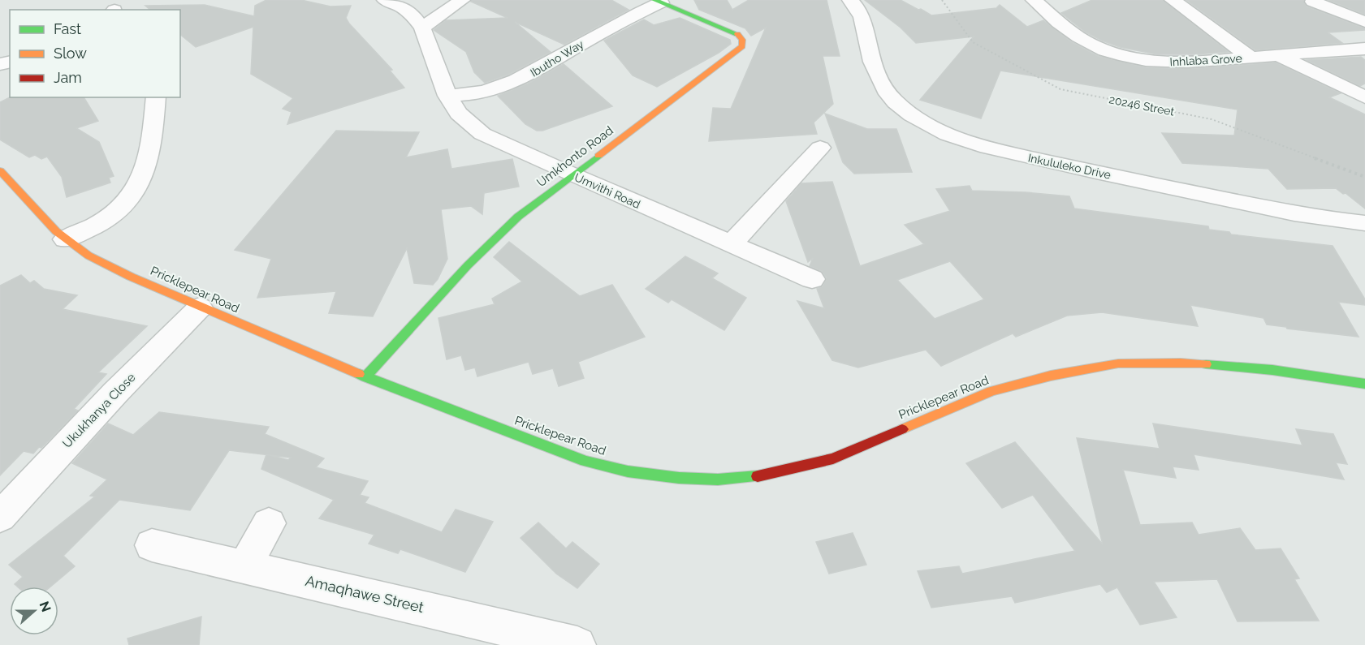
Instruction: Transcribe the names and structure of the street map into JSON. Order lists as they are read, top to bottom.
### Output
{
  "streets": {
    "street": [
      "Ibutho Way",
      "Inhlaba Grove",
      "Umkhonto Road",
      "Inkululeko Drive",
      "Umvithi Road",
      "Pricklepear Road",
      "Ukukhanya Close",
      "Amaqhawe Street"
    ],
    "path": ["20246 Street"]
  },
  "crossings": [
    ["Ibutho Way", "Umkhonto Road"],
    ["Ibutho Way", "Umvithi Road"],
    ["Umkhonto Road", "Umvithi Road"],
    ["Umkhonto Road", "Pricklepear Road"],
    ["Pricklepear Road", "Ukukhanya Close"]
  ],
  "legend": ["Fast", "Slow", "Jam"],
  "north": "right"
}
